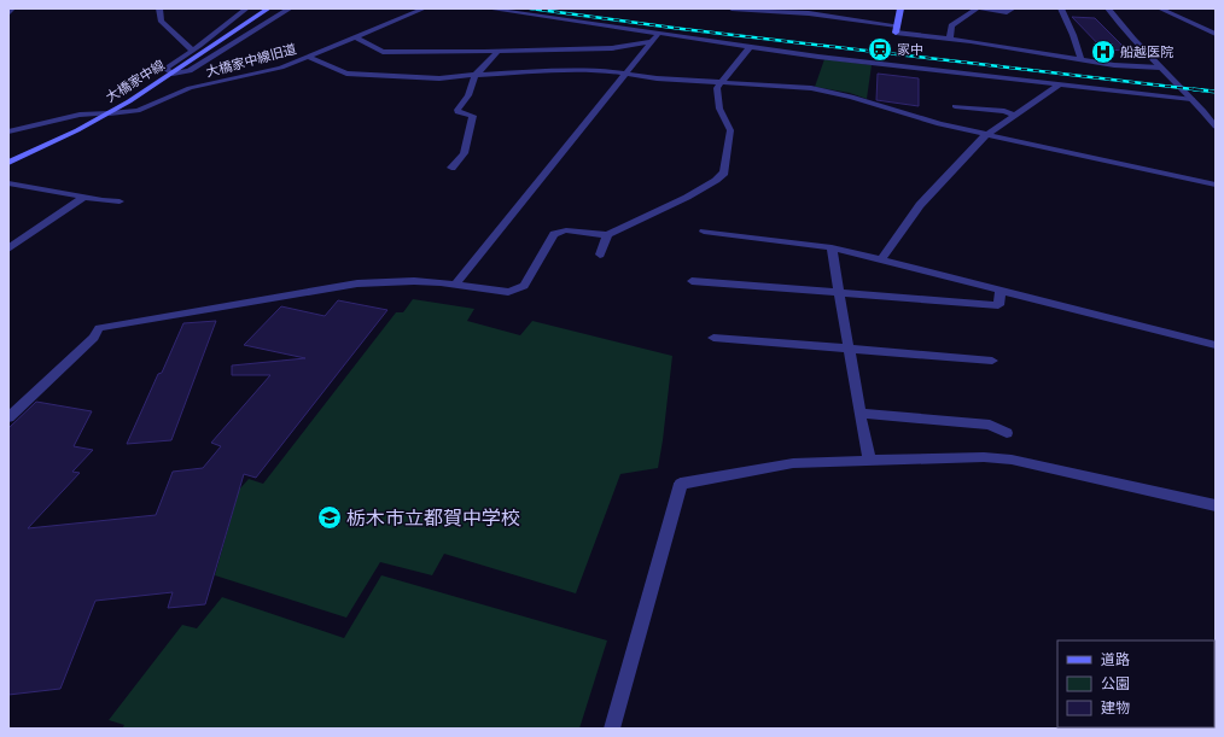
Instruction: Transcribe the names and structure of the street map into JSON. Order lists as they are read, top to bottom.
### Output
{
  "streets": {
    "main road": ["大橋家中線"],
    "street": ["大橋家中線旧道"]
  },
  "crossings": [
    ["大橋家中線旧道", "大橋家中線"]
  ],
  "places": {
    "station": ["家中"],
    "hospital": ["船越医院"],
    "school or university": ["栃木市立都賀中学校"]
  },
  "legend": ["道路", "公園", "建物"]
}
